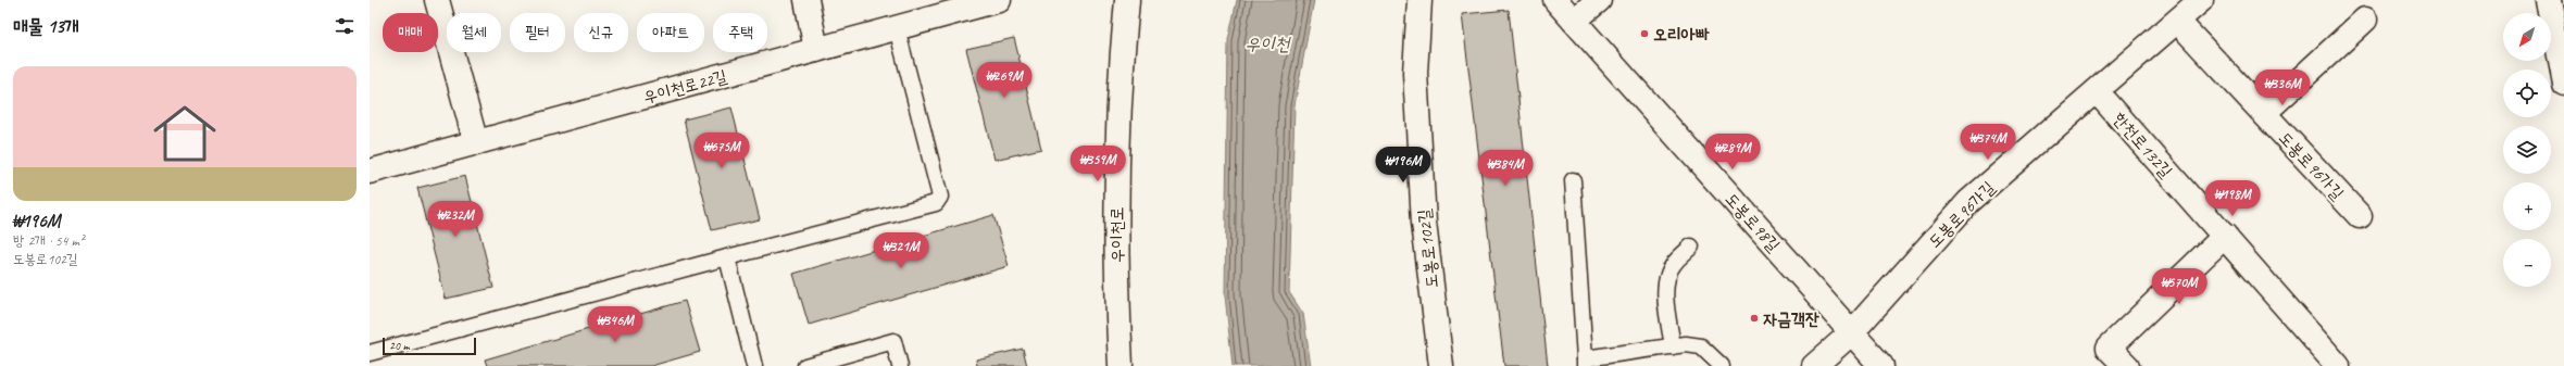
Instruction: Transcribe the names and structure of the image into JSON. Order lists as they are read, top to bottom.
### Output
{
  "streets": {
    "street": [
      "우이천로22길",
      "한천로132길",
      "도봉로96가길",
      "도봉로98길",
      "우이천로",
      "도봉로102길"
    ]
  },
  "crossings": [
    ["한천로132길", "도봉로96가길"],
    ["도봉로96가길", "도봉로98길"]
  ],
  "water": ["우이천"],
  "places": ["오리아빠", "자금객잔"],
  "scale_bar": "20 m",
  "north": "bottom left",
  "page": {
    "heading": "매물 13개",
    "map_buttons": ["+", "−"],
    "chip": [
      "매매",
      "월세",
      "필터",
      "신규",
      "아파트",
      "주택"
    ],
    "list": [
      {
        "name": "₩196M",
        "note": "방 2개 · 54 m² · 도봉로102길"
      }
    ],
    "price": [
      "₩269M",
      "₩336M",
      "₩374M",
      "₩675M",
      "₩289M",
      "₩359M",
      "₩196M",
      "₩384M",
      "₩198M",
      "₩232M",
      "₩321M",
      "₩570M",
      "₩346M"
    ],
    "scale": "20 m"
  }
}
